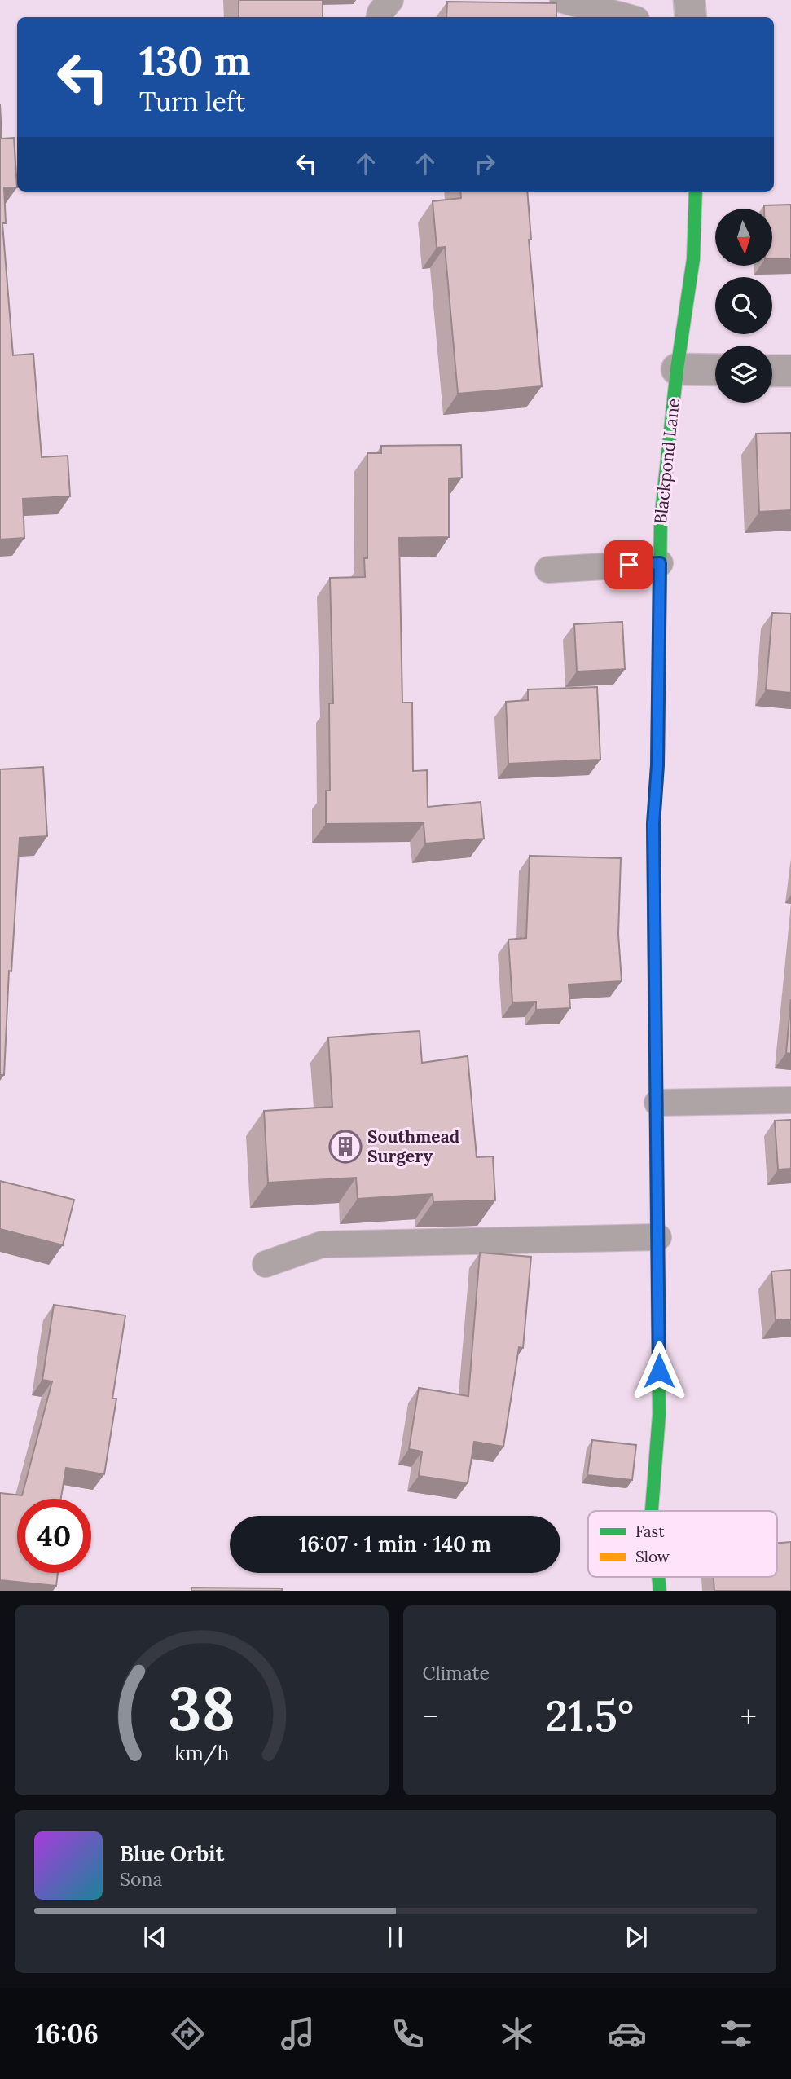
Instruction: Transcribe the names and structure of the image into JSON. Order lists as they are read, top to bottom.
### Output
{
  "streets": {
    "street": ["Blackpond Lane"]
  },
  "places": {
    "building": ["Southmead Surgery"]
  },
  "legend": ["Fast", "Slow"],
  "north": "bottom",
  "page": {
    "turn": ["130 m", "Turn left"],
    "limit": "40",
    "trip": "16:07 · 1 min · 140 m",
    "tile": "Climate",
    "heat": ["−", "21.5°", "+"],
    "song": ["Blue Orbit", "Sona"],
    "tabs": "16:06",
    "gauge": ["38", "km/h"]
  }
}
